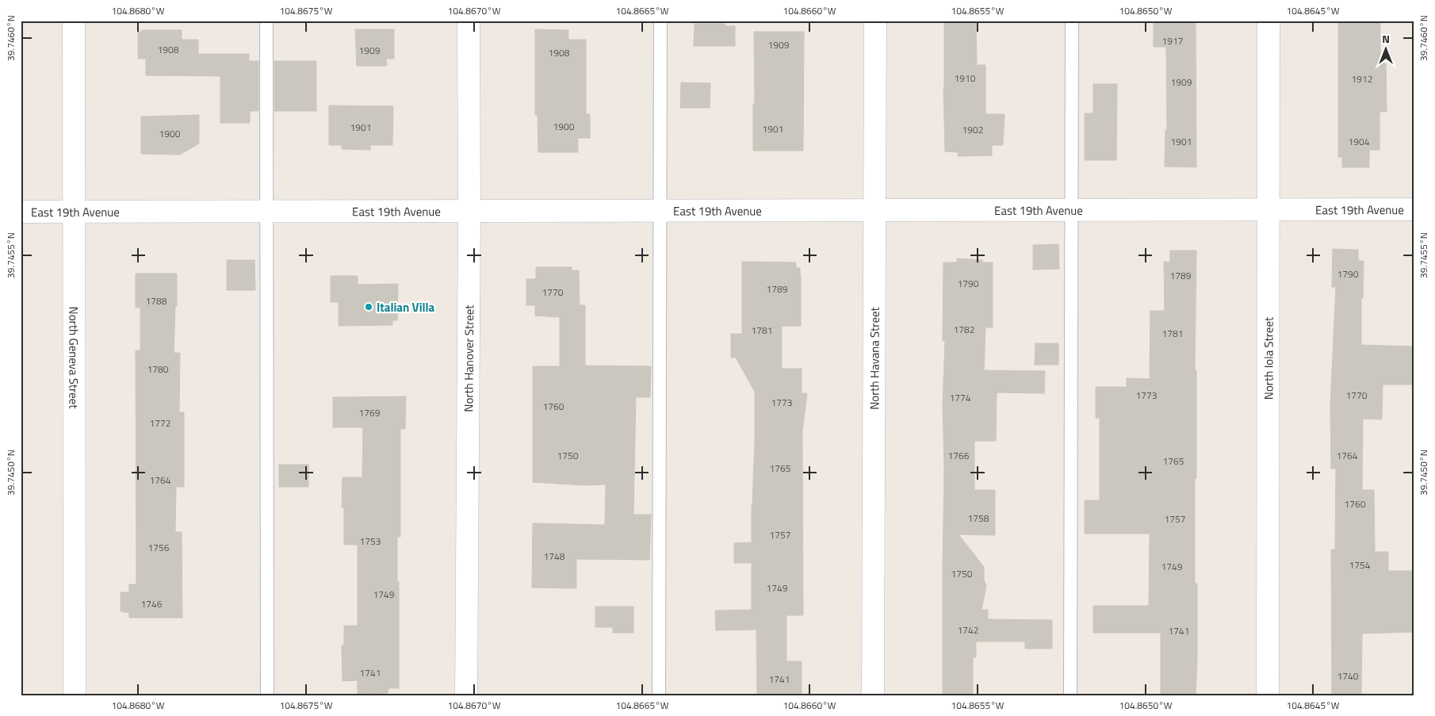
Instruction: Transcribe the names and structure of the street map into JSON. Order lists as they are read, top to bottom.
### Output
{
  "streets": {
    "street": [
      "East 19th Avenue",
      "North Iola Street",
      "North Geneva Street",
      "North Hanover Street",
      "North Havana Street"
    ]
  },
  "crossings": [
    ["East 19th Avenue", "North Iola Street"],
    ["East 19th Avenue", "North Geneva Street"],
    ["East 19th Avenue", "North Hanover Street"],
    ["East 19th Avenue", "North Havana Street"]
  ],
  "places": ["Italian Villa"],
  "house_numbers": [
    "1917",
    "1909",
    "1908",
    "1909",
    "1908",
    "1910",
    "1912",
    "1909",
    "1900",
    "1901",
    "1901",
    "1902",
    "1900",
    "1901",
    "1904",
    "1790",
    "1789",
    "1790",
    "1789",
    "1770",
    "1788",
    "1782",
    "1781",
    "1781",
    "1780",
    "1773",
    "1770",
    "1774",
    "1773",
    "1760",
    "1769",
    "1772",
    "1750",
    "1766",
    "1764",
    "1765",
    "1765",
    "1764",
    "1760",
    "1758",
    "1757",
    "1757",
    "1753",
    "1756",
    "1748",
    "1754",
    "1749",
    "1750",
    "1749",
    "1749",
    "1746",
    "1742",
    "1741",
    "1741",
    "1740",
    "1741"
  ],
  "north": "top",
  "coordinates": [
    "104.8680°W",
    "104.8675°W",
    "104.8670°W",
    "104.8665°W",
    "104.8660°W",
    "104.8655°W",
    "104.8650°W",
    "104.8645°W",
    "39.7460°N",
    "39.7455°N",
    "39.7450°N"
  ]
}
